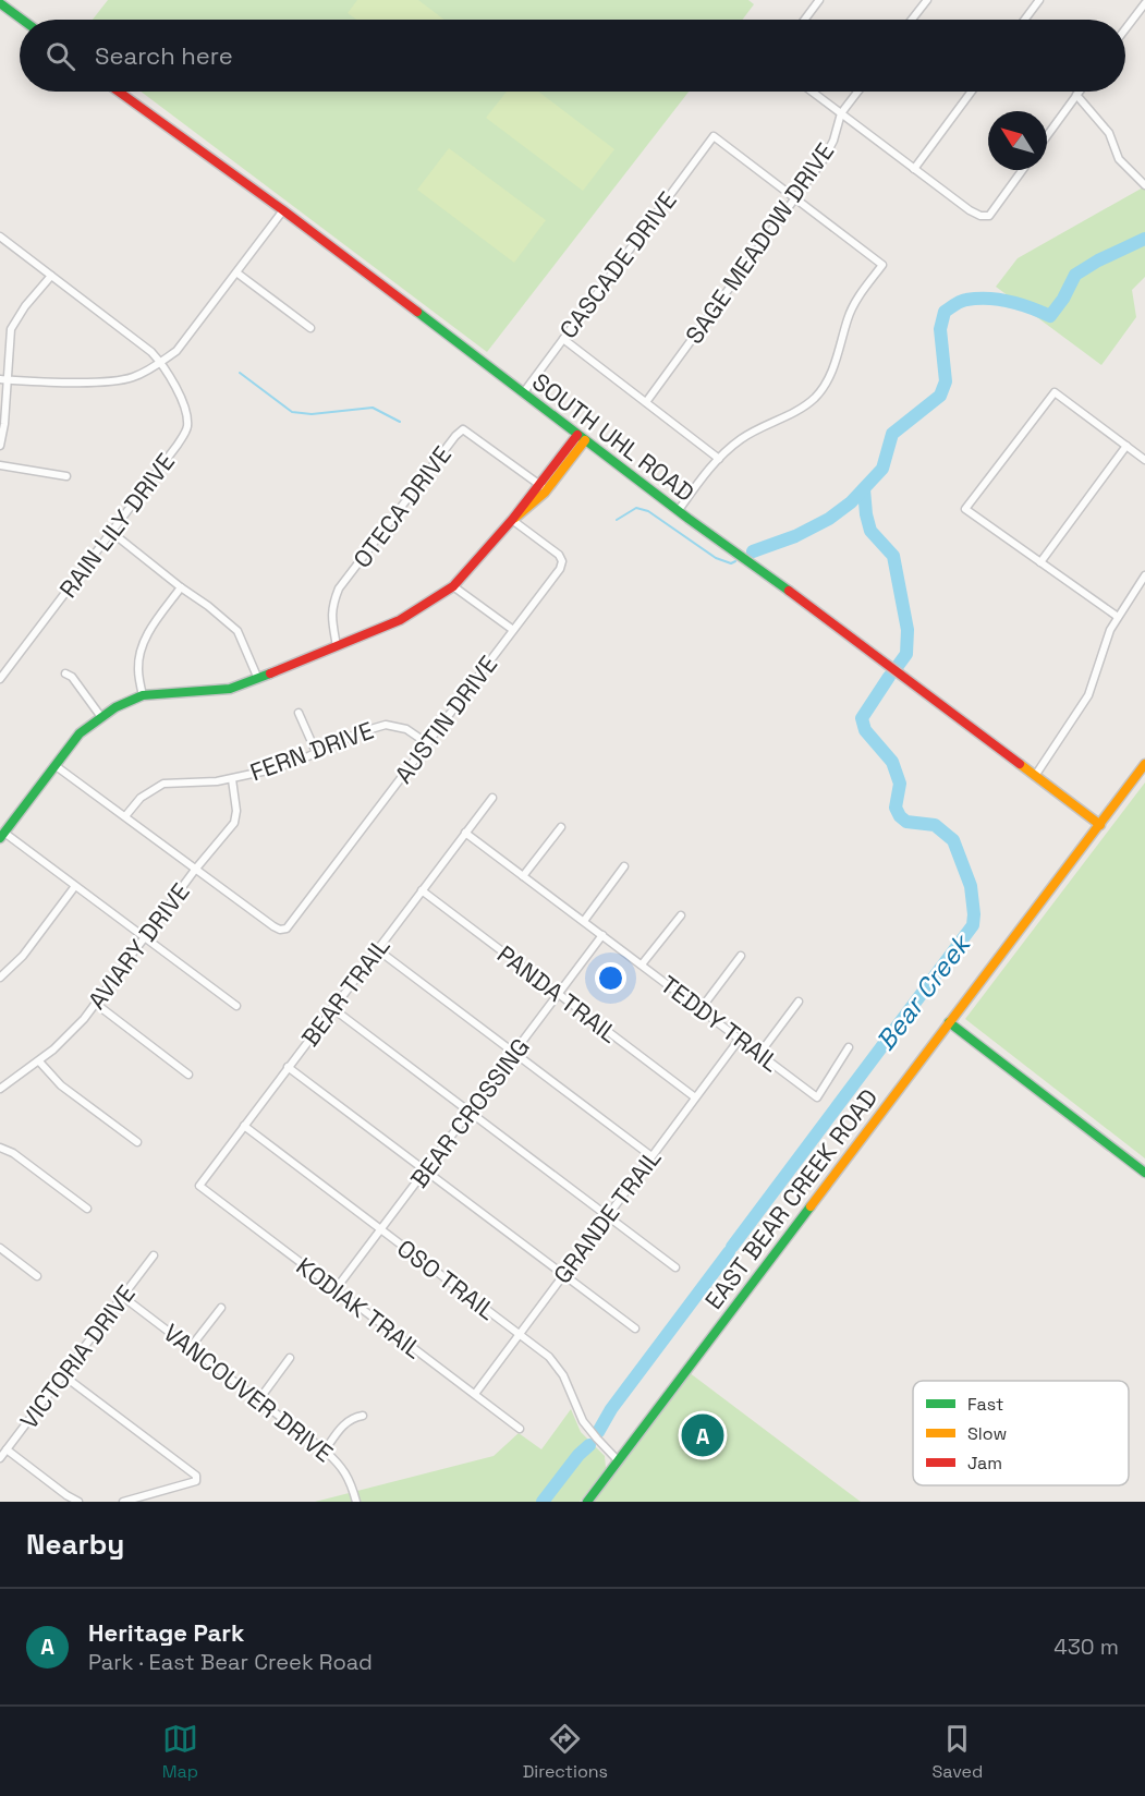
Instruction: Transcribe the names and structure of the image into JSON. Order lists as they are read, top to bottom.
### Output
{
  "streets": {
    "main road": ["SOUTH UHL ROAD", "EAST BEAR CREEK ROAD"],
    "street": [
      "SAGE MEADOW DRIVE",
      "CASCADE DRIVE",
      "OTECA DRIVE",
      "RAIN LILY DRIVE",
      "AUSTIN DRIVE",
      "FERN DRIVE",
      "AVIARY DRIVE",
      "BEAR TRAIL",
      "PANDA TRAIL",
      "TEDDY TRAIL",
      "BEAR CROSSING",
      "GRANDE TRAIL",
      "OSO TRAIL",
      "KODIAK TRAIL",
      "VICTORIA DRIVE",
      "VANCOUVER DRIVE"
    ]
  },
  "crossings": [
    ["SAGE MEADOW DRIVE", "CASCADE DRIVE"],
    ["CASCADE DRIVE", "SOUTH UHL ROAD"],
    ["SOUTH UHL ROAD", "EAST BEAR CREEK ROAD"],
    ["AUSTIN DRIVE", "FERN DRIVE"],
    ["AUSTIN DRIVE", "AVIARY DRIVE"],
    ["FERN DRIVE", "AVIARY DRIVE"],
    ["BEAR TRAIL", "PANDA TRAIL"],
    ["BEAR TRAIL", "TEDDY TRAIL"],
    ["BEAR TRAIL", "OSO TRAIL"],
    ["BEAR TRAIL", "KODIAK TRAIL"],
    ["PANDA TRAIL", "BEAR CROSSING"],
    ["PANDA TRAIL", "GRANDE TRAIL"],
    ["TEDDY TRAIL", "BEAR CROSSING"],
    ["TEDDY TRAIL", "GRANDE TRAIL"],
    ["BEAR CROSSING", "OSO TRAIL"],
    ["BEAR CROSSING", "KODIAK TRAIL"],
    ["EAST BEAR CREEK ROAD", "OSO TRAIL"],
    ["GRANDE TRAIL", "OSO TRAIL"],
    ["GRANDE TRAIL", "KODIAK TRAIL"],
    ["VICTORIA DRIVE", "VANCOUVER DRIVE"]
  ],
  "water": ["Bear Creek"],
  "legend": ["Fast", "Slow", "Jam"],
  "north": "top left",
  "page": {
    "search": "Search here",
    "pins": "A",
    "heading": "Nearby",
    "list": [
      {
        "mark": "A",
        "name": "Heritage Park",
        "note": "Park · East Bear Creek Road",
        "value": "430 m"
      }
    ],
    "nav": ["Map", "Directions", "Saved"]
  }
}
